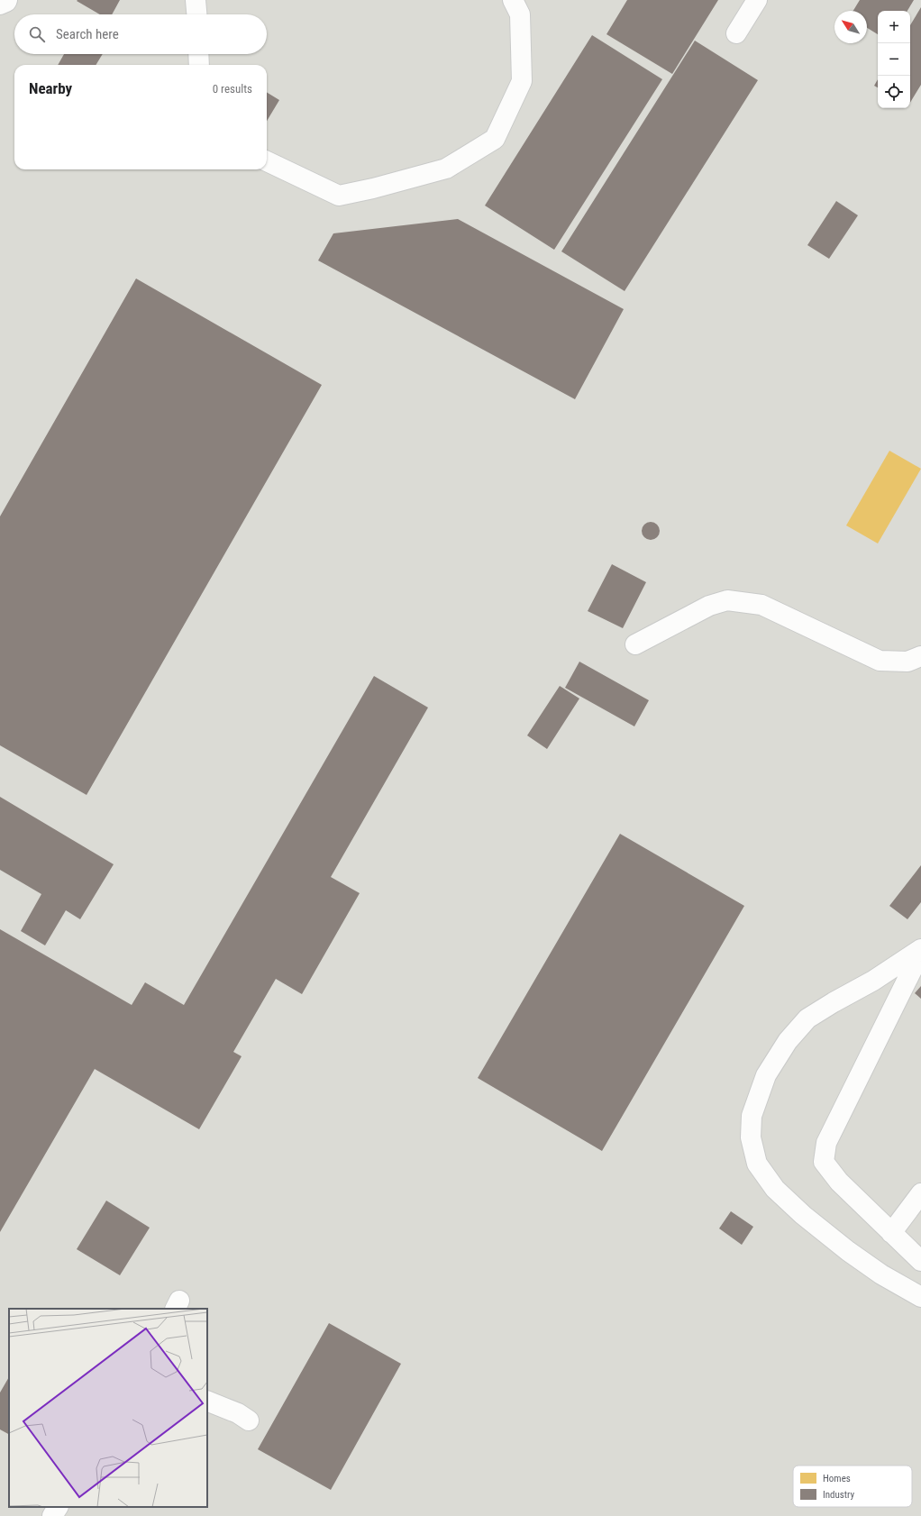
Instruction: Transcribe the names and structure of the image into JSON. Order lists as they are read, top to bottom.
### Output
{
  "legend": ["Homes", "Industry"],
  "north": "top left",
  "page": {
    "map_buttons": ["+", "−"],
    "search": "Search here",
    "heading": ["Nearby", "0 results"]
  }
}
